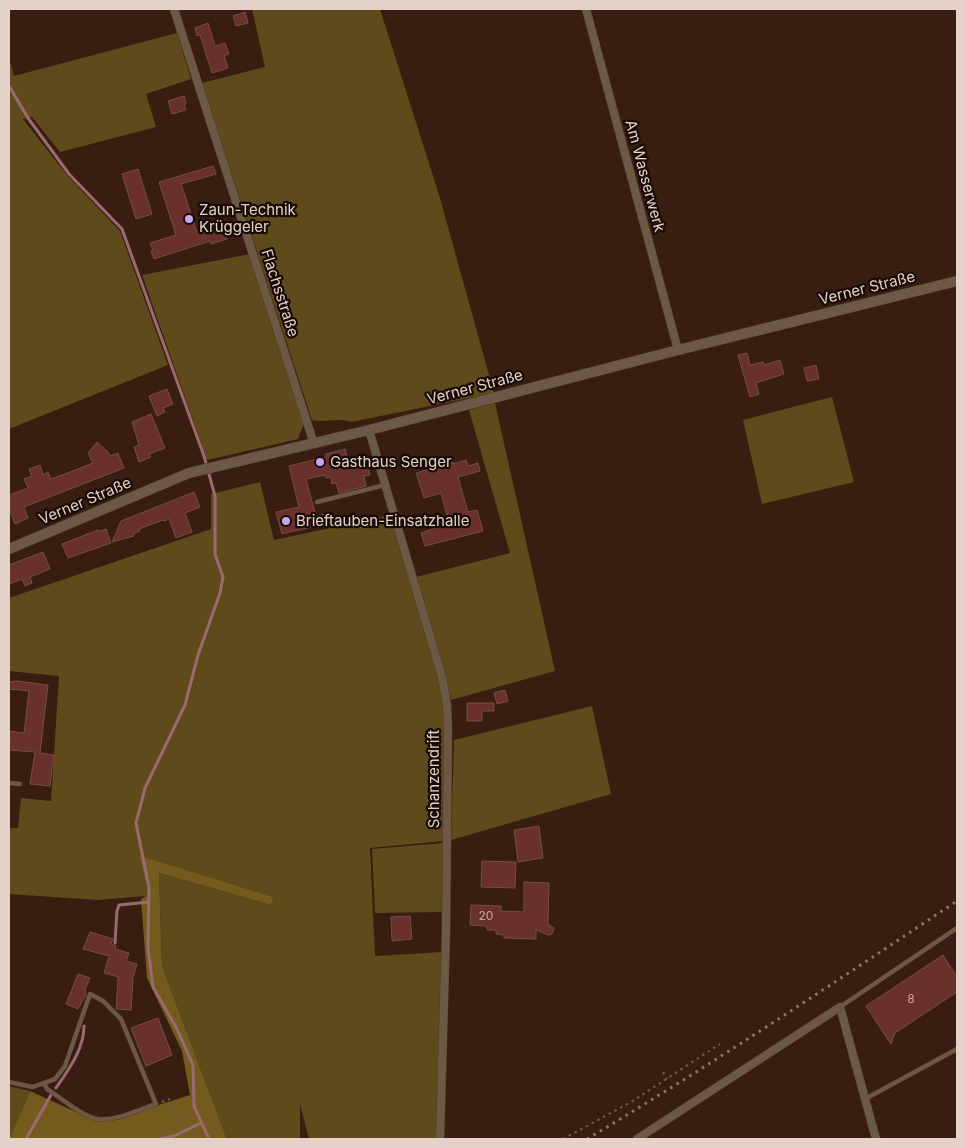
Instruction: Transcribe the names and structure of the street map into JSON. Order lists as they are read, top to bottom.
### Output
{
  "streets": {
    "street": [
      "Am Wasserwerk",
      "Verner Straße",
      "Flachsstraße",
      "Schanzendrift"
    ]
  },
  "crossings": [
    ["Am Wasserwerk", "Verner Straße"],
    ["Verner Straße", "Flachsstraße"],
    ["Verner Straße", "Schanzendrift"]
  ],
  "places": ["Zaun-Technik Krüggeler", "Gasthaus Senger", "Brieftauben-Einsatzhalle"],
  "house_numbers": ["20", "8"]
}
